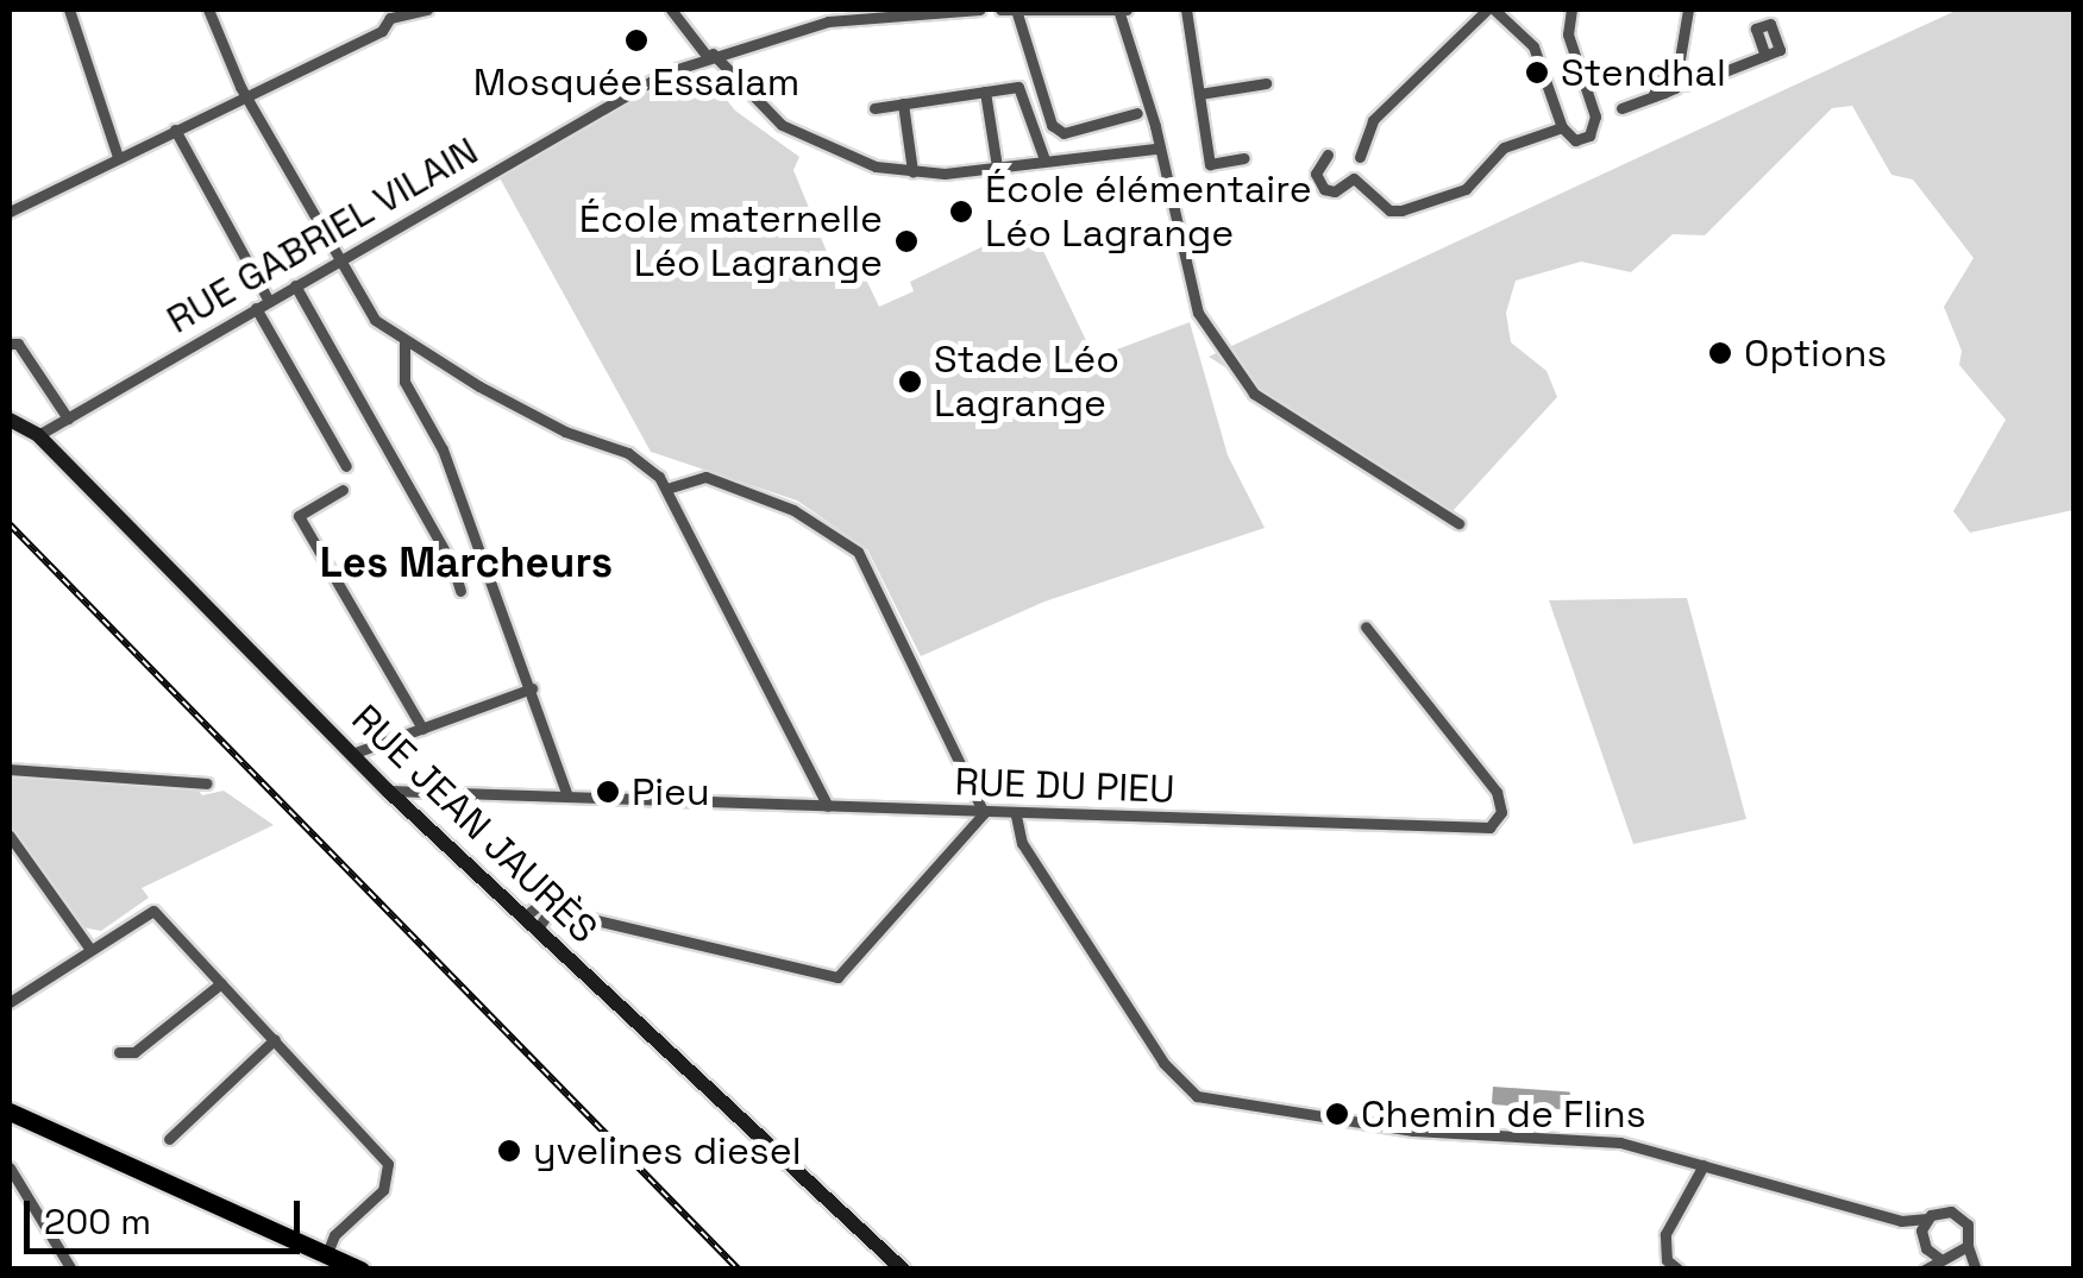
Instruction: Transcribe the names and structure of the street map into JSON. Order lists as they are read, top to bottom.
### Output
{
  "streets": {
    "main road": ["RUE JEAN JAURÈS"],
    "street": ["RUE GABRIEL VILAIN", "RUE DU PIEU"]
  },
  "crossings": [
    ["RUE GABRIEL VILAIN", "RUE JEAN JAURÈS"],
    ["RUE DU PIEU", "RUE JEAN JAURÈS"]
  ],
  "districts": ["Les Marcheurs"],
  "places": [
    "Mosquée Essalam",
    "Stendhal",
    "École élémentaire Léo Lagrange",
    "École maternelle Léo Lagrange",
    "Options",
    "Stade Léo Lagrange",
    "Pieu",
    "Chemin de Flins",
    "yvelines diesel"
  ],
  "scale_bar": "200 m"
}
